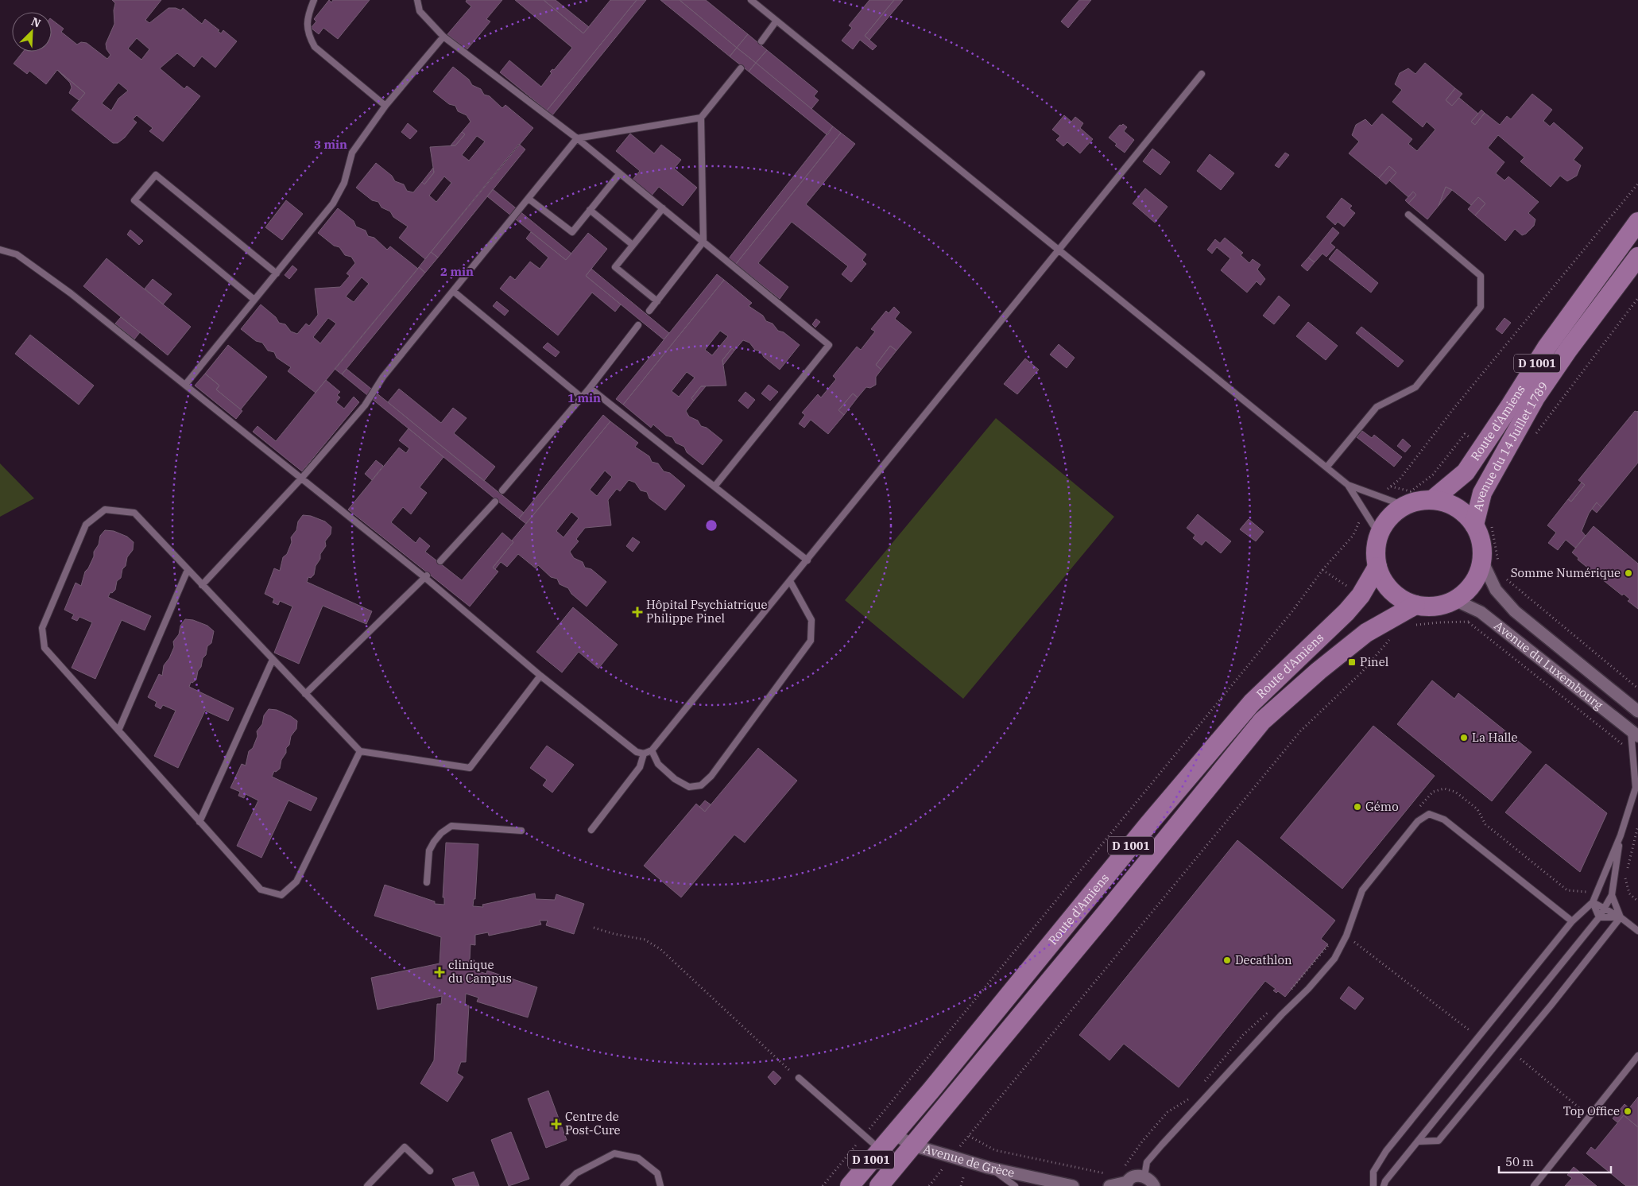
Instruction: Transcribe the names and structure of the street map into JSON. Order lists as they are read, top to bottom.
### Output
{
  "streets": {
    "main road": ["D 1001", "Route d'Amiens", "Avenue du 14 Juillet 1789"],
    "street": ["Avenue du Luxembourg", "Avenue de Grèce"]
  },
  "crossings": [
    ["Route d'Amiens", "Avenue du 14 Juillet 1789"],
    ["Route d'Amiens", "Avenue du Luxembourg"],
    ["Route d'Amiens", "Avenue de Grèce"],
    ["Avenue du 14 Juillet 1789", "Avenue du Luxembourg"]
  ],
  "places": {
    "other": [
      "Somme Numérique",
      "La Halle",
      "Gémo",
      "Decathlon",
      "Top Office"
    ],
    "health": ["Hôpital Psychiatrique Philippe Pinel", "clinique du Campus", "Centre de Post-Cure"],
    "transit": ["Pinel"]
  },
  "scale_bar": "50 m",
  "north": "top right",
  "rings": ["3 min", "2 min", "1 min"]
}
